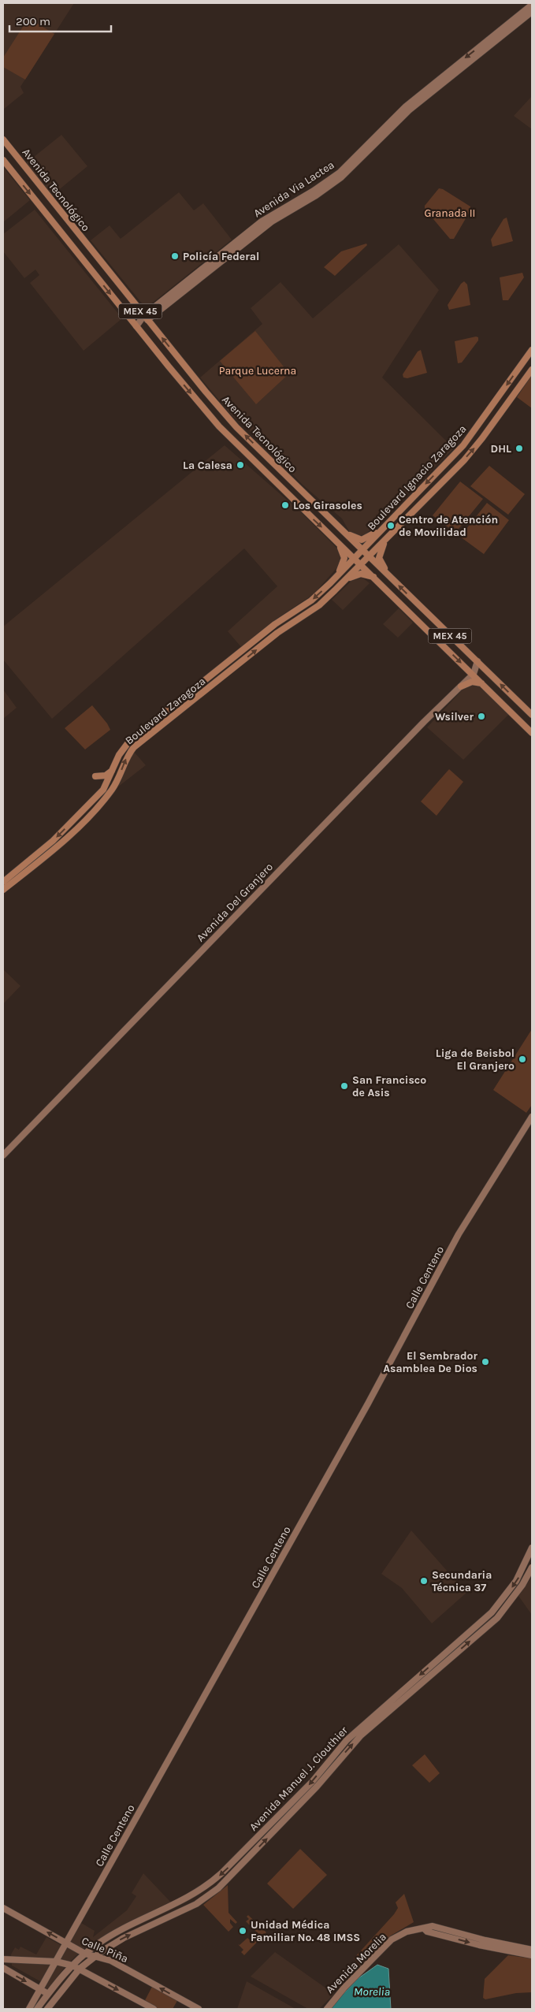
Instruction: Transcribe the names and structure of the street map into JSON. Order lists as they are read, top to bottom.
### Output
{
  "streets": {
    "main road": [
      "Avenida Via Lactea",
      "Avenida Tecnológico",
      "MEX 45",
      "Boulevard Ignacio Zaragoza",
      "Boulevard Zaragoza",
      "Avenida Del Granjero",
      "Calle Centeno",
      "Avenida Manuel J. Clouthier",
      "Calle Piña",
      "Avenida Morelia"
    ]
  },
  "crossings": [
    ["Avenida Via Lactea", "Avenida Tecnológico"],
    ["Avenida Tecnológico", "Boulevard Ignacio Zaragoza"],
    ["Avenida Tecnológico", "Boulevard Zaragoza"],
    ["Avenida Tecnológico", "Avenida Del Granjero"],
    ["Boulevard Ignacio Zaragoza", "Boulevard Zaragoza"],
    ["Calle Centeno", "Calle Piña"],
    ["Avenida Manuel J. Clouthier", "Calle Piña"]
  ],
  "water": ["Morelia"],
  "parks": ["Granada II", "Parque Lucerna"],
  "places": [
    "Policía Federal",
    "DHL",
    "La Calesa",
    "Los Girasoles",
    "Centro de Atención de Movilidad",
    "Wsilver",
    "Liga de Beisbol El Granjero",
    "San Francisco de Asis",
    "El Sembrador Asamblea De Dios",
    "Secundaria Técnica 37",
    "Unidad Médica Familiar No. 48 IMSS"
  ],
  "scale_bar": "200 m"
}
